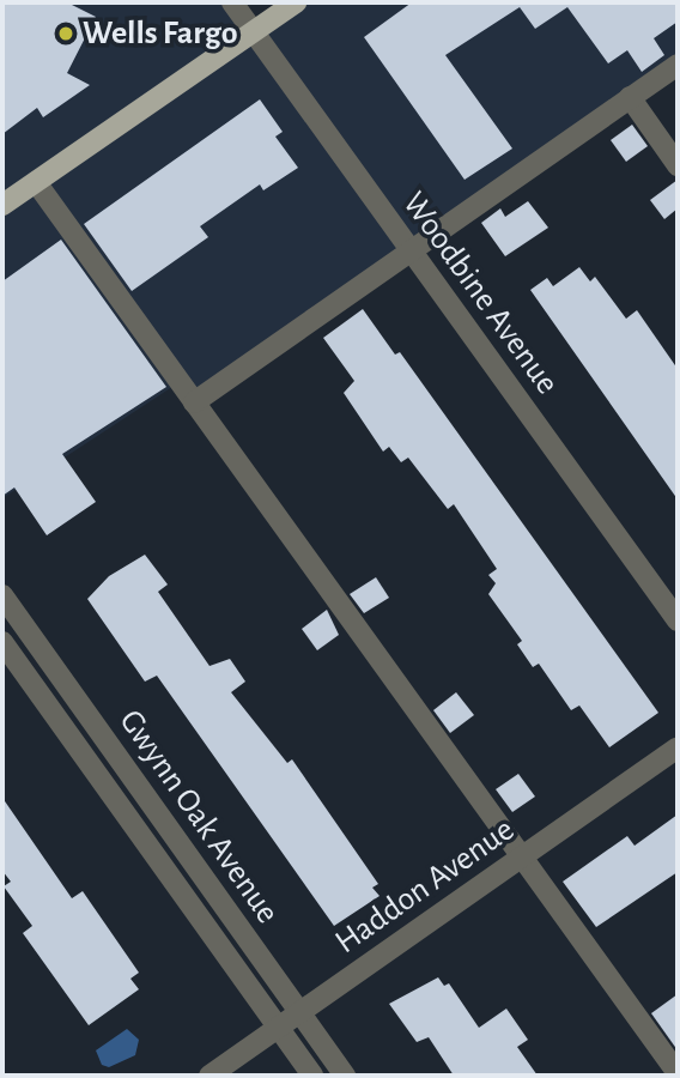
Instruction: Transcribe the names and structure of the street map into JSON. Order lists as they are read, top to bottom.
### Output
{
  "streets": {
    "street": ["Woodbine Avenue", "Gwynn Oak Avenue", "Haddon Avenue"]
  },
  "crossings": [
    ["Gwynn Oak Avenue", "Haddon Avenue"]
  ],
  "places": ["Wells Fargo"]
}
